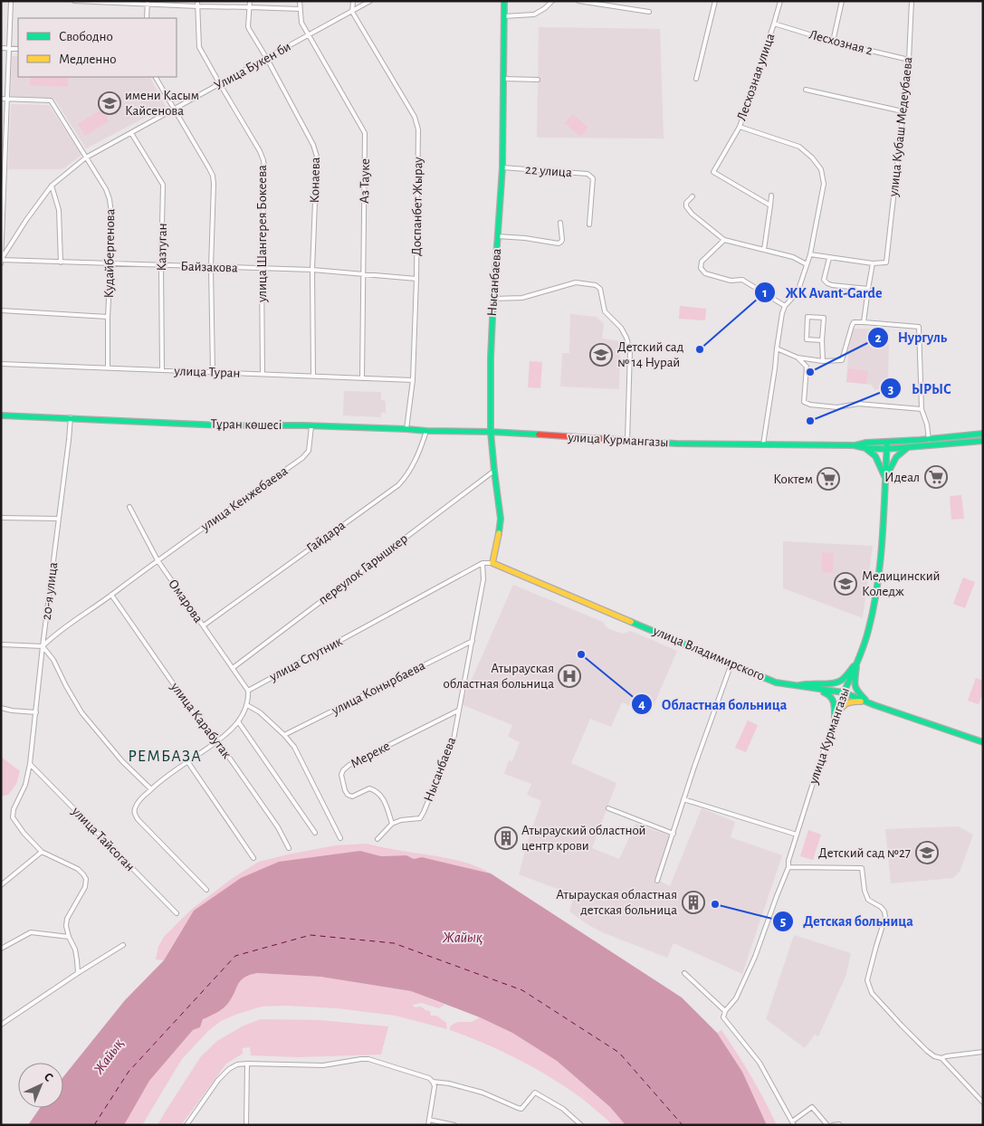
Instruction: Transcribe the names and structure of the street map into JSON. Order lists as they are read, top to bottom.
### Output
{
  "streets": {
    "street": [
      "Лесхозная 2",
      "Улица Букен би",
      "Лесхозная улица",
      "улица Кубаш Медеубаева",
      "22 улица",
      "Конаева",
      "Аз Тауке",
      "Доспанбет Жырау",
      "улица Шангерея Бокеева",
      "Казтуган",
      "Кудайбергенова",
      "Байзакова",
      "Нысанбаева",
      "улица Туран",
      "Тұран көшесі",
      "улица Курмангазы",
      "улица Кенжебаева",
      "Гайдара",
      "переулок Гарышкер",
      "20-я улица",
      "Омарова",
      "улица Владимирского",
      "улица Спутник",
      "улица Конырбаева",
      "улица Карабутак",
      "Мереке",
      "улица Тайсоган"
    ]
  },
  "crossings": [
    ["Лесхозная 2", "Лесхозная улица"],
    ["Лесхозная 2", "улица Кубаш Медеубаева"],
    ["Улица Букен би", "Конаева"],
    ["Улица Букен би", "Аз Тауке"],
    ["Улица Букен би", "Доспанбет Жырау"],
    ["Улица Букен би", "улица Шангерея Бокеева"],
    ["Улица Букен би", "Казтуган"],
    ["Улица Букен би", "Кудайбергенова"],
    ["Улица Букен би", "Байзакова"],
    ["Лесхозная улица", "улица Курмангазы"],
    ["22 улица", "Нысанбаева"],
    ["Конаева", "Байзакова"],
    ["Конаева", "улица Туран"],
    ["Аз Тауке", "Байзакова"],
    ["Аз Тауке", "улица Туран"],
    ["Доспанбет Жырау", "Байзакова"],
    ["Доспанбет Жырау", "улица Туран"],
    ["Доспанбет Жырау", "Тұран көшесі"],
    ["улица Шангерея Бокеева", "Байзакова"],
    ["улица Шангерея Бокеева", "улица Туран"],
    ["Казтуган", "Байзакова"],
    ["Казтуган", "улица Туран"],
    ["Кудайбергенова", "Байзакова"],
    ["Кудайбергенова", "улица Туран"],
    ["Нысанбаева", "Тұран көшесі"],
    ["Нысанбаева", "улица Курмангазы"],
    ["Нысанбаева", "переулок Гарышкер"],
    ["Нысанбаева", "улица Владимирского"],
    ["Нысанбаева", "улица Спутник"],
    ["Нысанбаева", "улица Конырбаева"],
    ["Нысанбаева", "Мереке"],
    ["Тұран көшесі", "улица Курмангазы"],
    ["Тұран көшесі", "улица Кенжебаева"],
    ["Тұран көшесі", "Гайдара"],
    ["Тұран көшесі", "20-я улица"],
    ["улица Курмангазы", "улица Владимирского"],
    ["улица Кенжебаева", "20-я улица"],
    ["улица Кенжебаева", "Омарова"],
    ["улица Кенжебаева", "улица Карабутак"],
    ["Гайдара", "Омарова"],
    ["переулок Гарышкер", "Омарова"],
    ["20-я улица", "улица Тайсоган"],
    ["Омарова", "улица Спутник"],
    ["улица Владимирского", "улица Спутник"]
  ],
  "districts": ["РЕМБАЗА"],
  "water": ["Жайық"],
  "places": {
    "school or university": [
      "имени Касым Кайсенова",
      "Детский сад № 14 Нурай",
      "Медицинский Коледж",
      "Детский сад №27"
    ],
    "other": [
      "ЖК Avant-Garde",
      "Нургуль",
      "ЫРЫС",
      "Областная больница",
      "Детская больница"
    ],
    "supermarket": ["Идеал", "Коктем"],
    "hospital": ["Атырауская областная больница"],
    "building": ["Атырауский областной центр крови", "Атырауская областная детская больница"]
  },
  "legend": ["Свободно", "Медленно"],
  "north": "top right"
}
